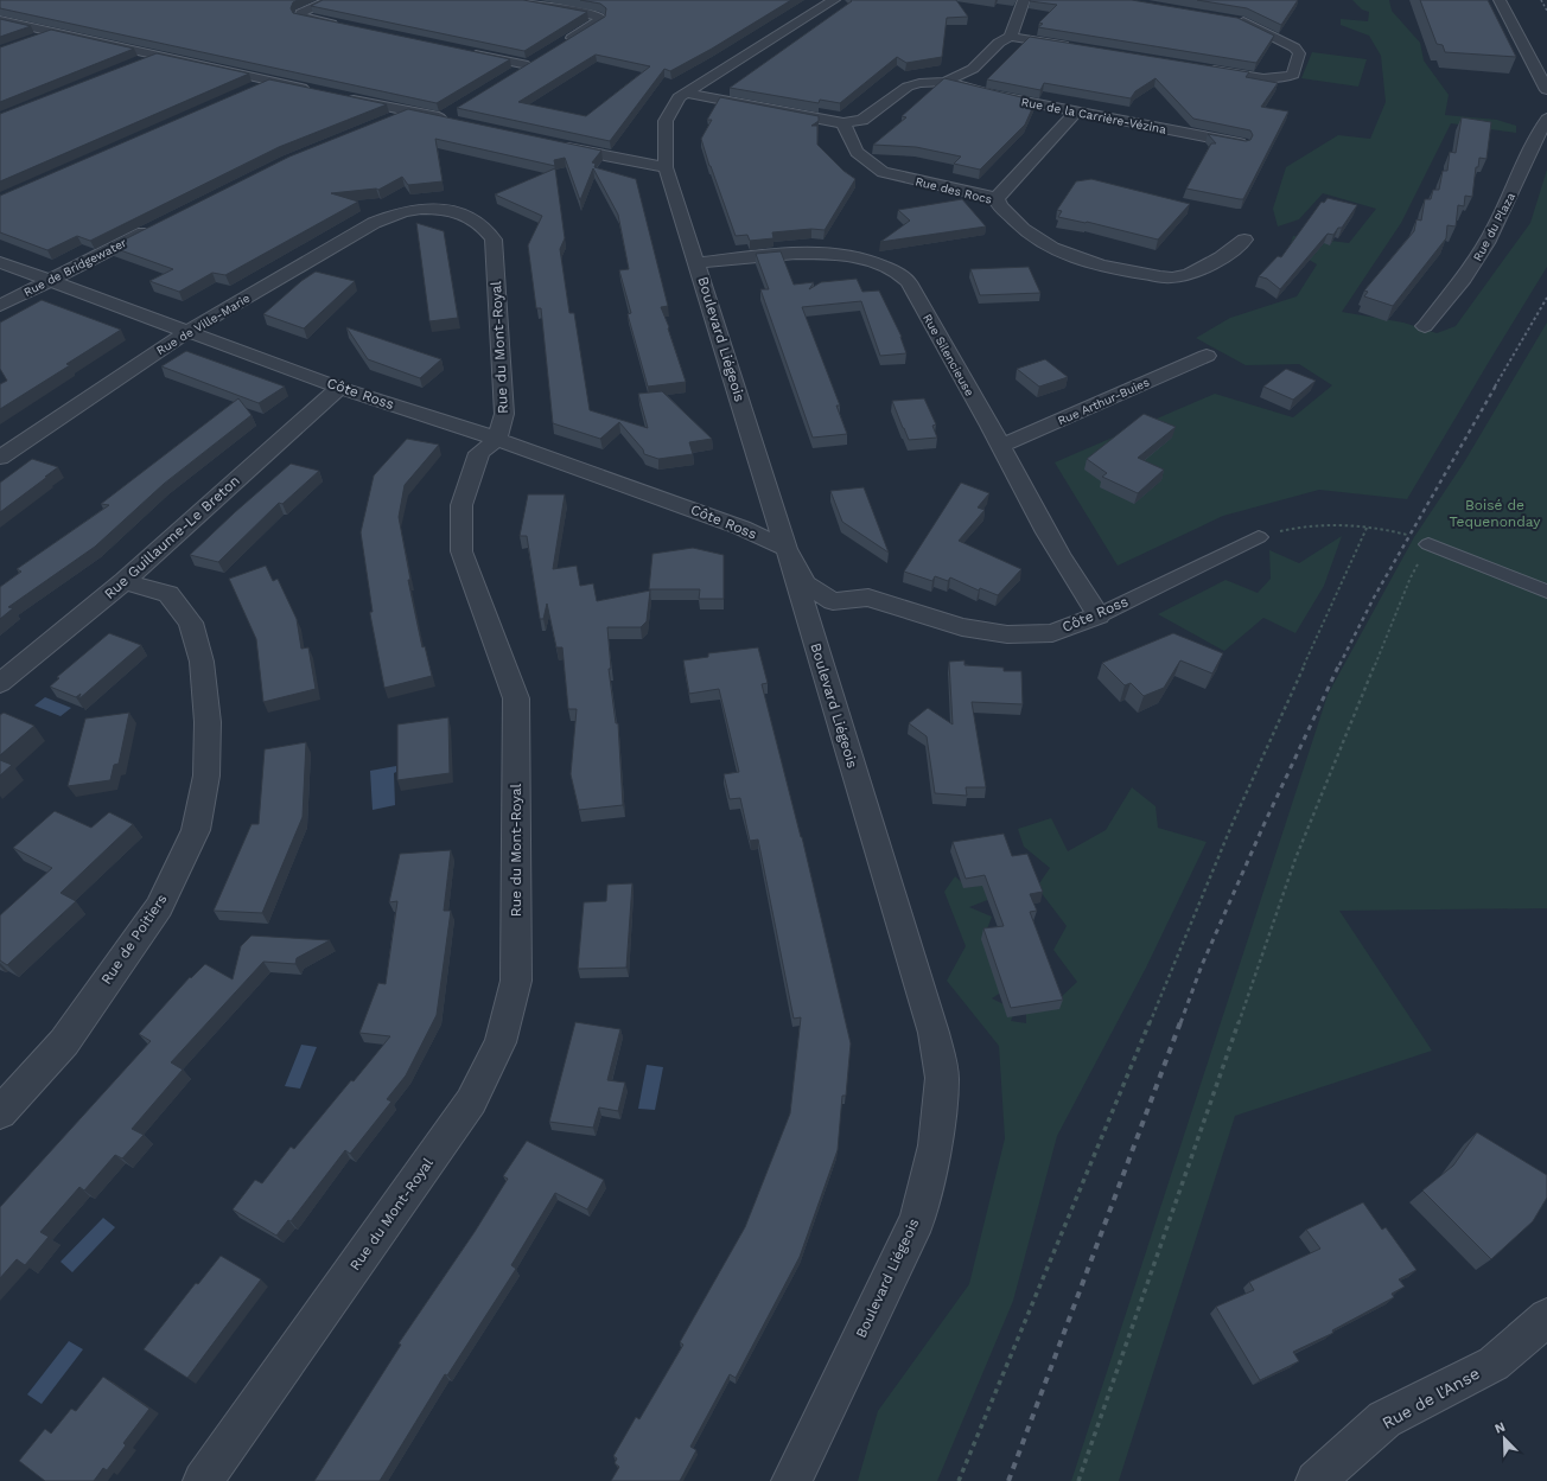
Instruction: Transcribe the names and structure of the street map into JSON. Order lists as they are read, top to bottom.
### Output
{
  "streets": {
    "street": [
      "Rue de la Carrière-Vézina",
      "Rue des Rocs",
      "Rue du Plaza",
      "Rue de Bridgewater",
      "Rue de Ville-Marie",
      "Boulevard Liégeois",
      "Rue du Mont-Royal",
      "Rue Silencieuse",
      "Côte Ross",
      "Rue Arthur-Buies",
      "Rue Guillaume-Le Breton",
      "Rue de Poitiers",
      "Rue de l'Anse"
    ]
  },
  "crossings": [
    ["Rue de la Carrière-Vézina", "Rue des Rocs"],
    ["Rue de Bridgewater", "Côte Ross"],
    ["Rue de Ville-Marie", "Rue du Mont-Royal"],
    ["Rue de Ville-Marie", "Côte Ross"],
    ["Boulevard Liégeois", "Rue Silencieuse"],
    ["Boulevard Liégeois", "Côte Ross"],
    ["Rue du Mont-Royal", "Côte Ross"],
    ["Rue Silencieuse", "Côte Ross"],
    ["Rue Silencieuse", "Rue Arthur-Buies"],
    ["Côte Ross", "Rue Guillaume-Le Breton"],
    ["Rue Guillaume-Le Breton", "Rue de Poitiers"]
  ],
  "parks": ["Boisé de Tequenonday"],
  "north": "top left"
}
